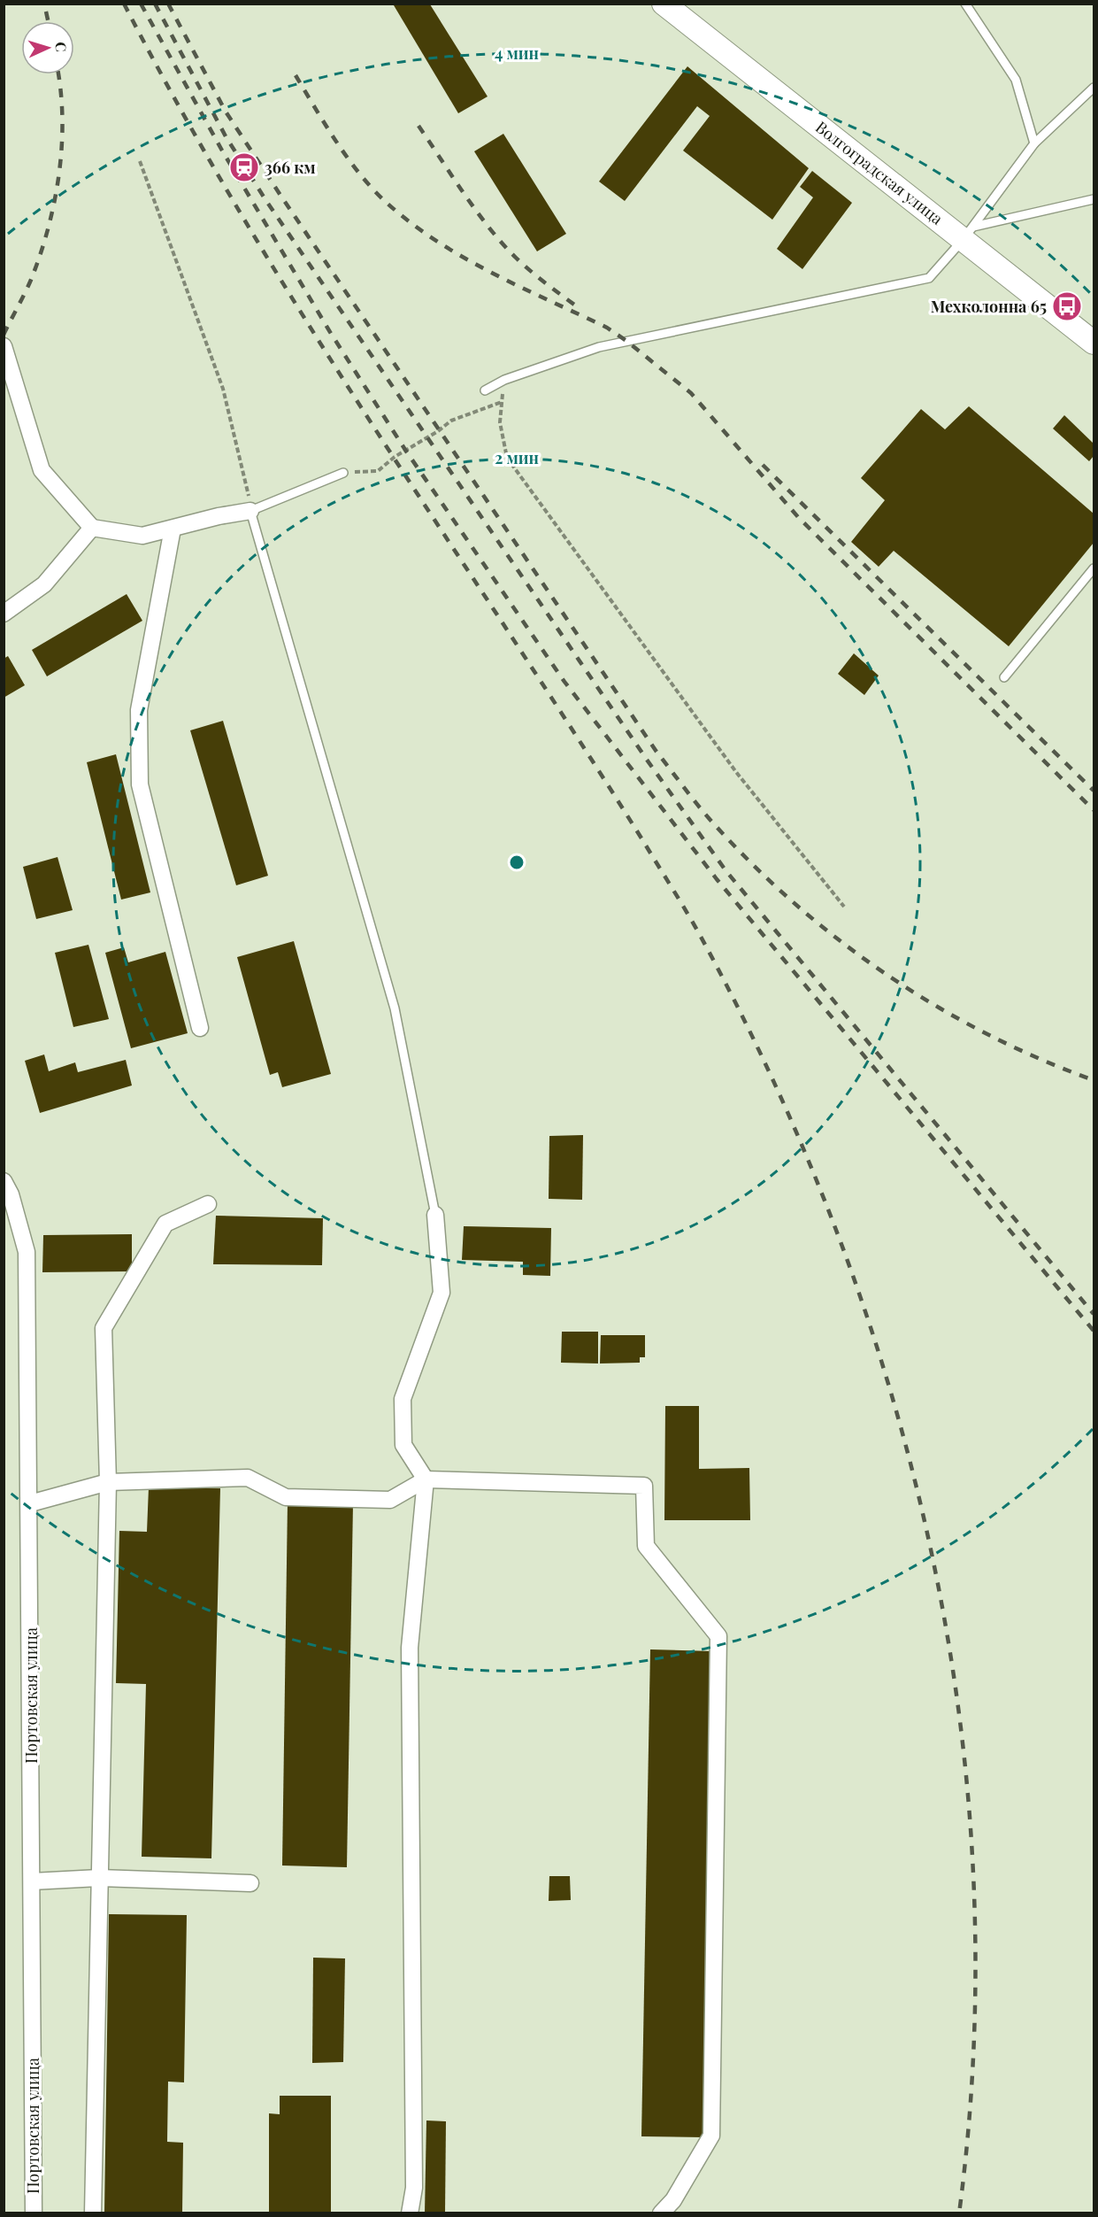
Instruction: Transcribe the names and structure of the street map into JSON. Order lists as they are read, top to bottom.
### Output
{
  "streets": {
    "main road": ["Волгоградская улица"],
    "street": ["Портовская улица"]
  },
  "places": {
    "station": ["366 км"],
    "bus stop": ["Мехколонна 65"]
  },
  "north": "right",
  "rings": ["4 мин", "2 мин"]
}
